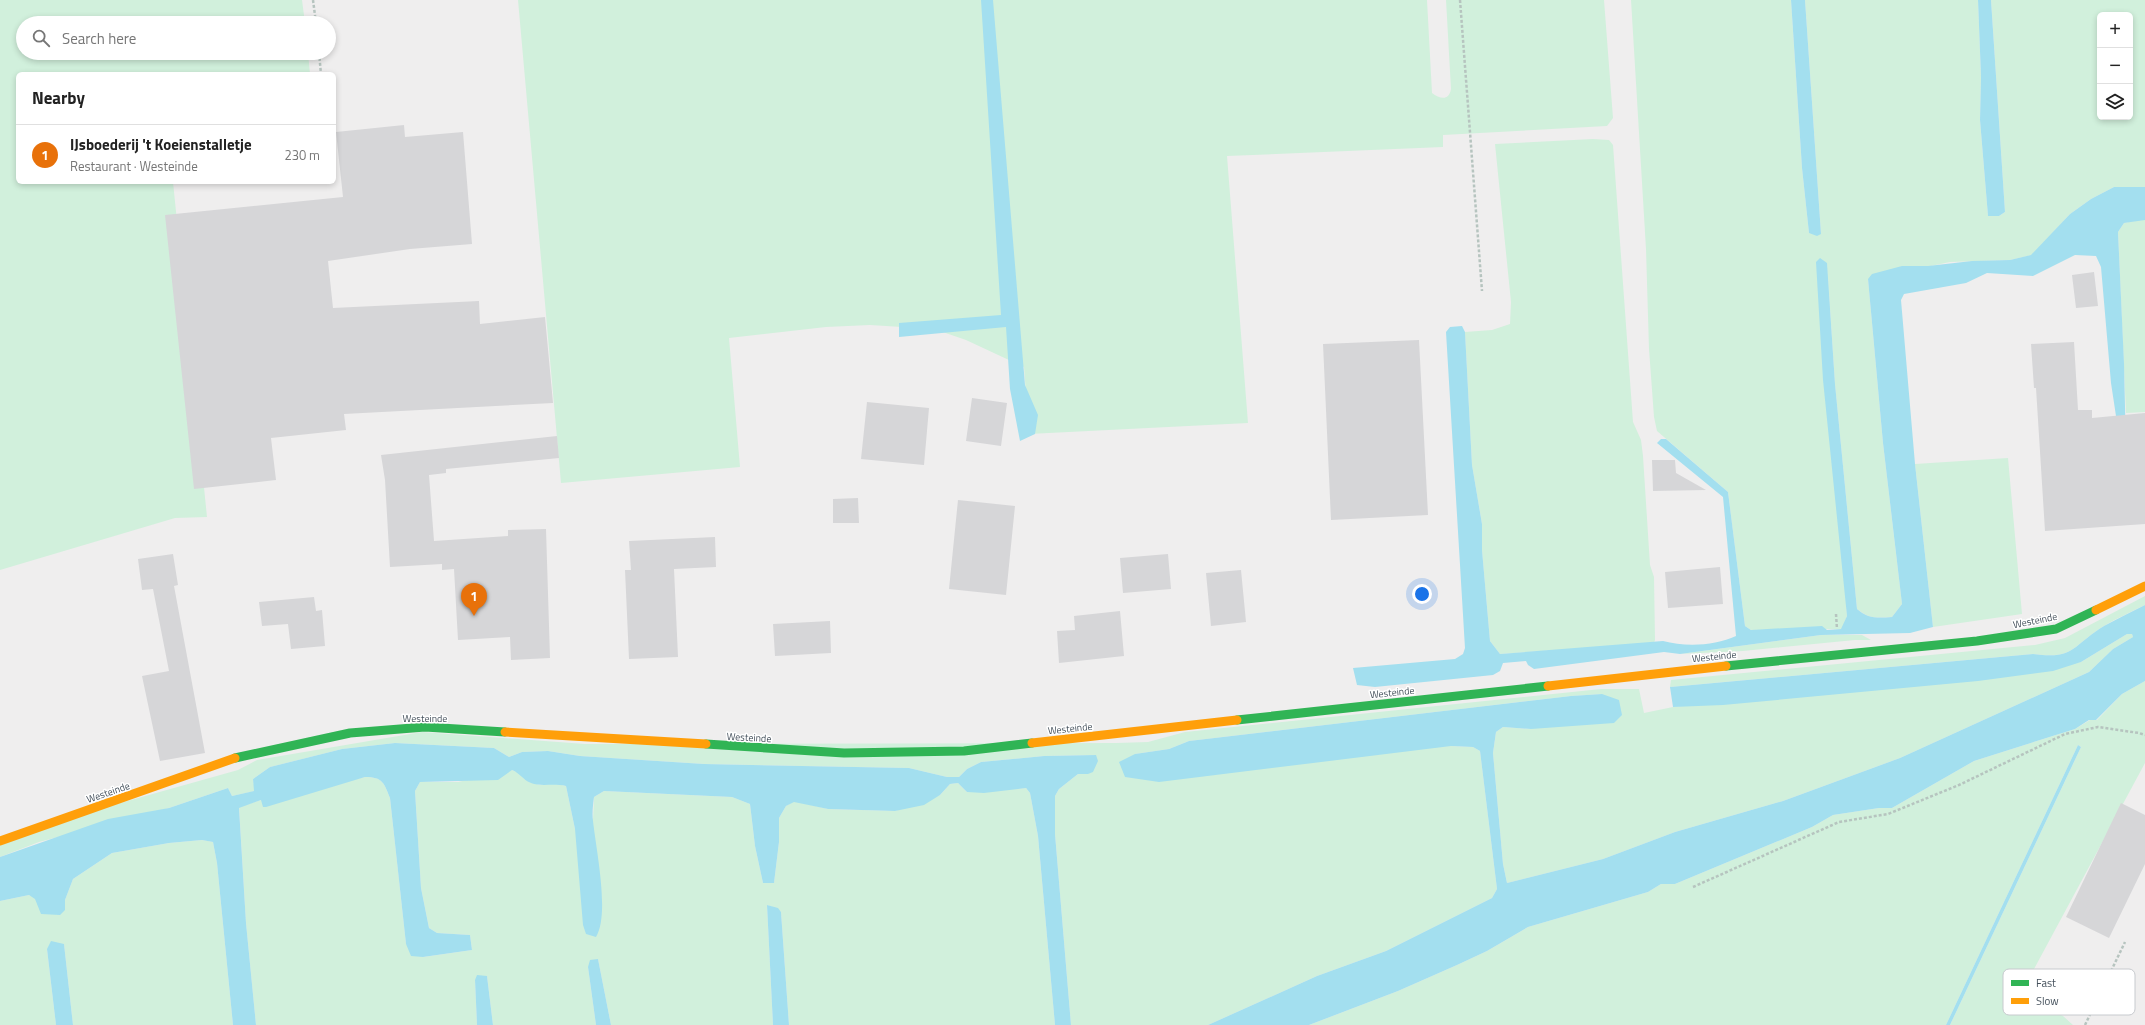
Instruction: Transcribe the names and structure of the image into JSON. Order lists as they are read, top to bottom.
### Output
{
  "streets": {
    "street": ["Westeinde"]
  },
  "legend": ["Fast", "Slow"],
  "page": {
    "map_buttons": ["+", "−"],
    "search": "Search here",
    "heading": "Nearby",
    "list": [
      {
        "mark": "1",
        "name": "IJsboederij 't Koeienstalletje",
        "note": "Restaurant · Westeinde",
        "value": "230 m"
      }
    ],
    "pins": "1"
  }
}
